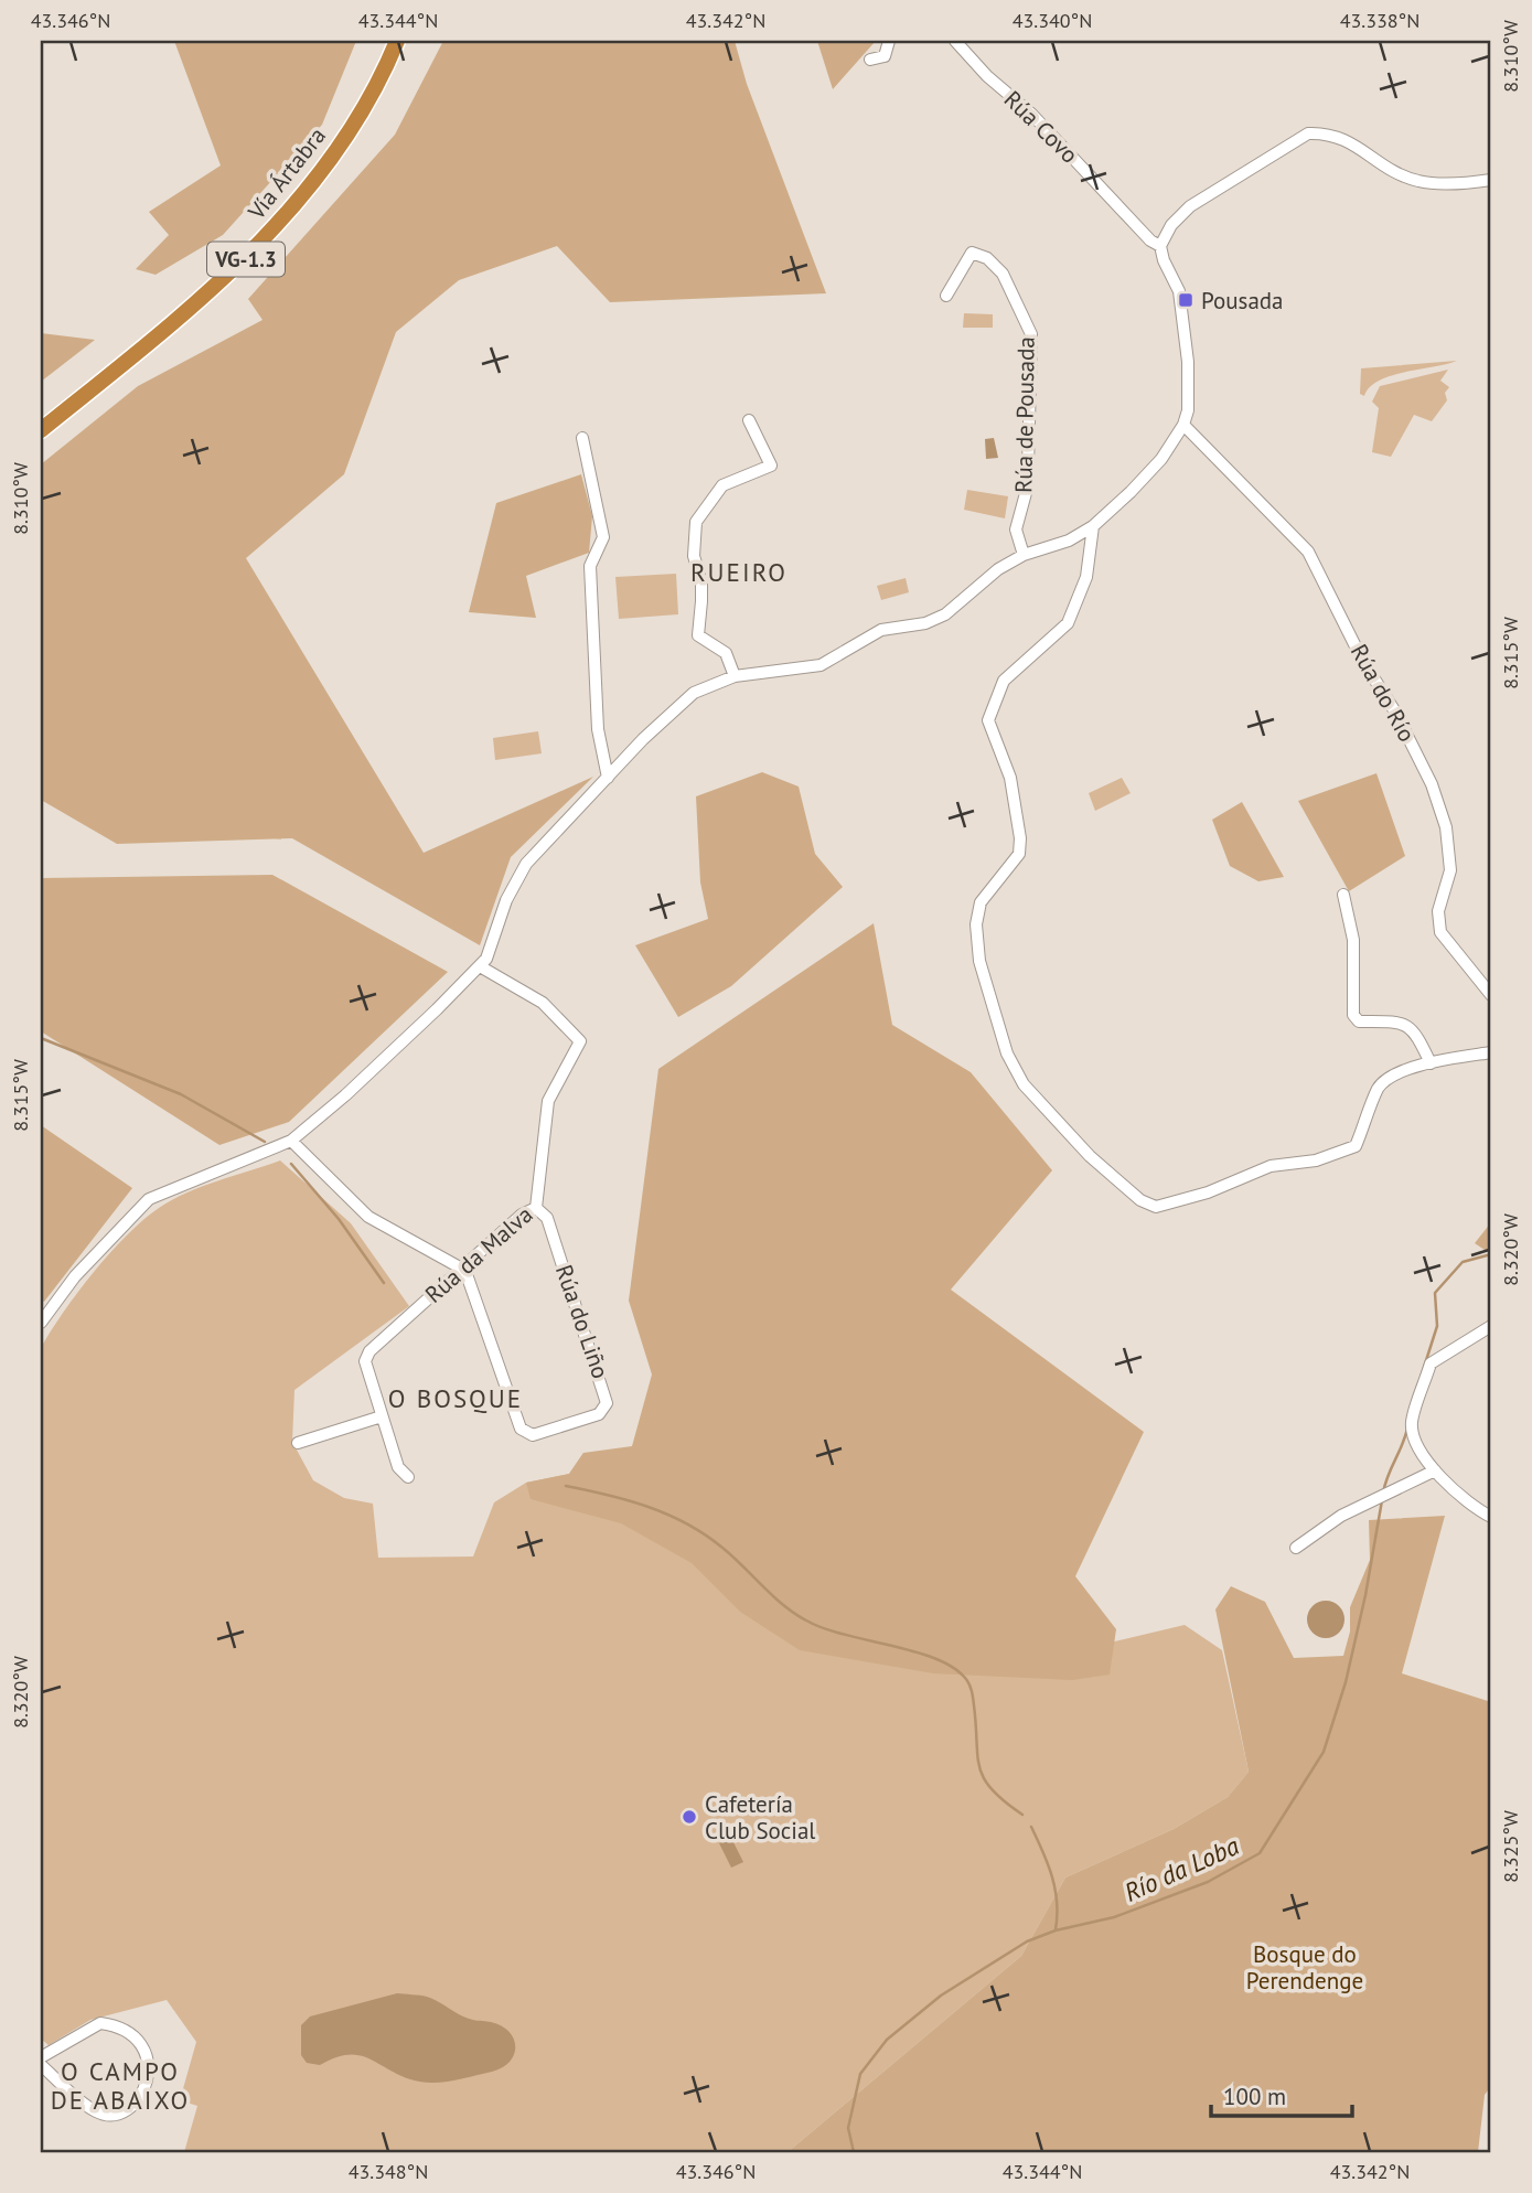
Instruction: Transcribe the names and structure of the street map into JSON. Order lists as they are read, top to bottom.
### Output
{
  "streets": {
    "highway": ["Vía Ártabra", "VG-1.3"],
    "street": [
      "Rúa Covo",
      "Rúa de Pousada",
      "Rúa do Río",
      "Rúa da Malva",
      "Rúa do Liño"
    ]
  },
  "crossings": [
    ["Rúa da Malva", "Rúa do Liño"]
  ],
  "districts": ["RUEIRO", "O BOSQUE", "O CAMPO DE ABAIXO"],
  "water": ["Río da Loba"],
  "parks": ["Bosque do Perendenge"],
  "places": {
    "transit": ["Pousada"],
    "other": ["Cafetería Club Social"]
  },
  "scale_bar": "100 m",
  "coordinates": [
    "43.346°N",
    "43.344°N",
    "43.342°N",
    "43.340°N",
    "43.338°N",
    "8.310°W",
    "8.315°W",
    "8.320°W",
    "8.325°W",
    "43.348°N"
  ]
}
